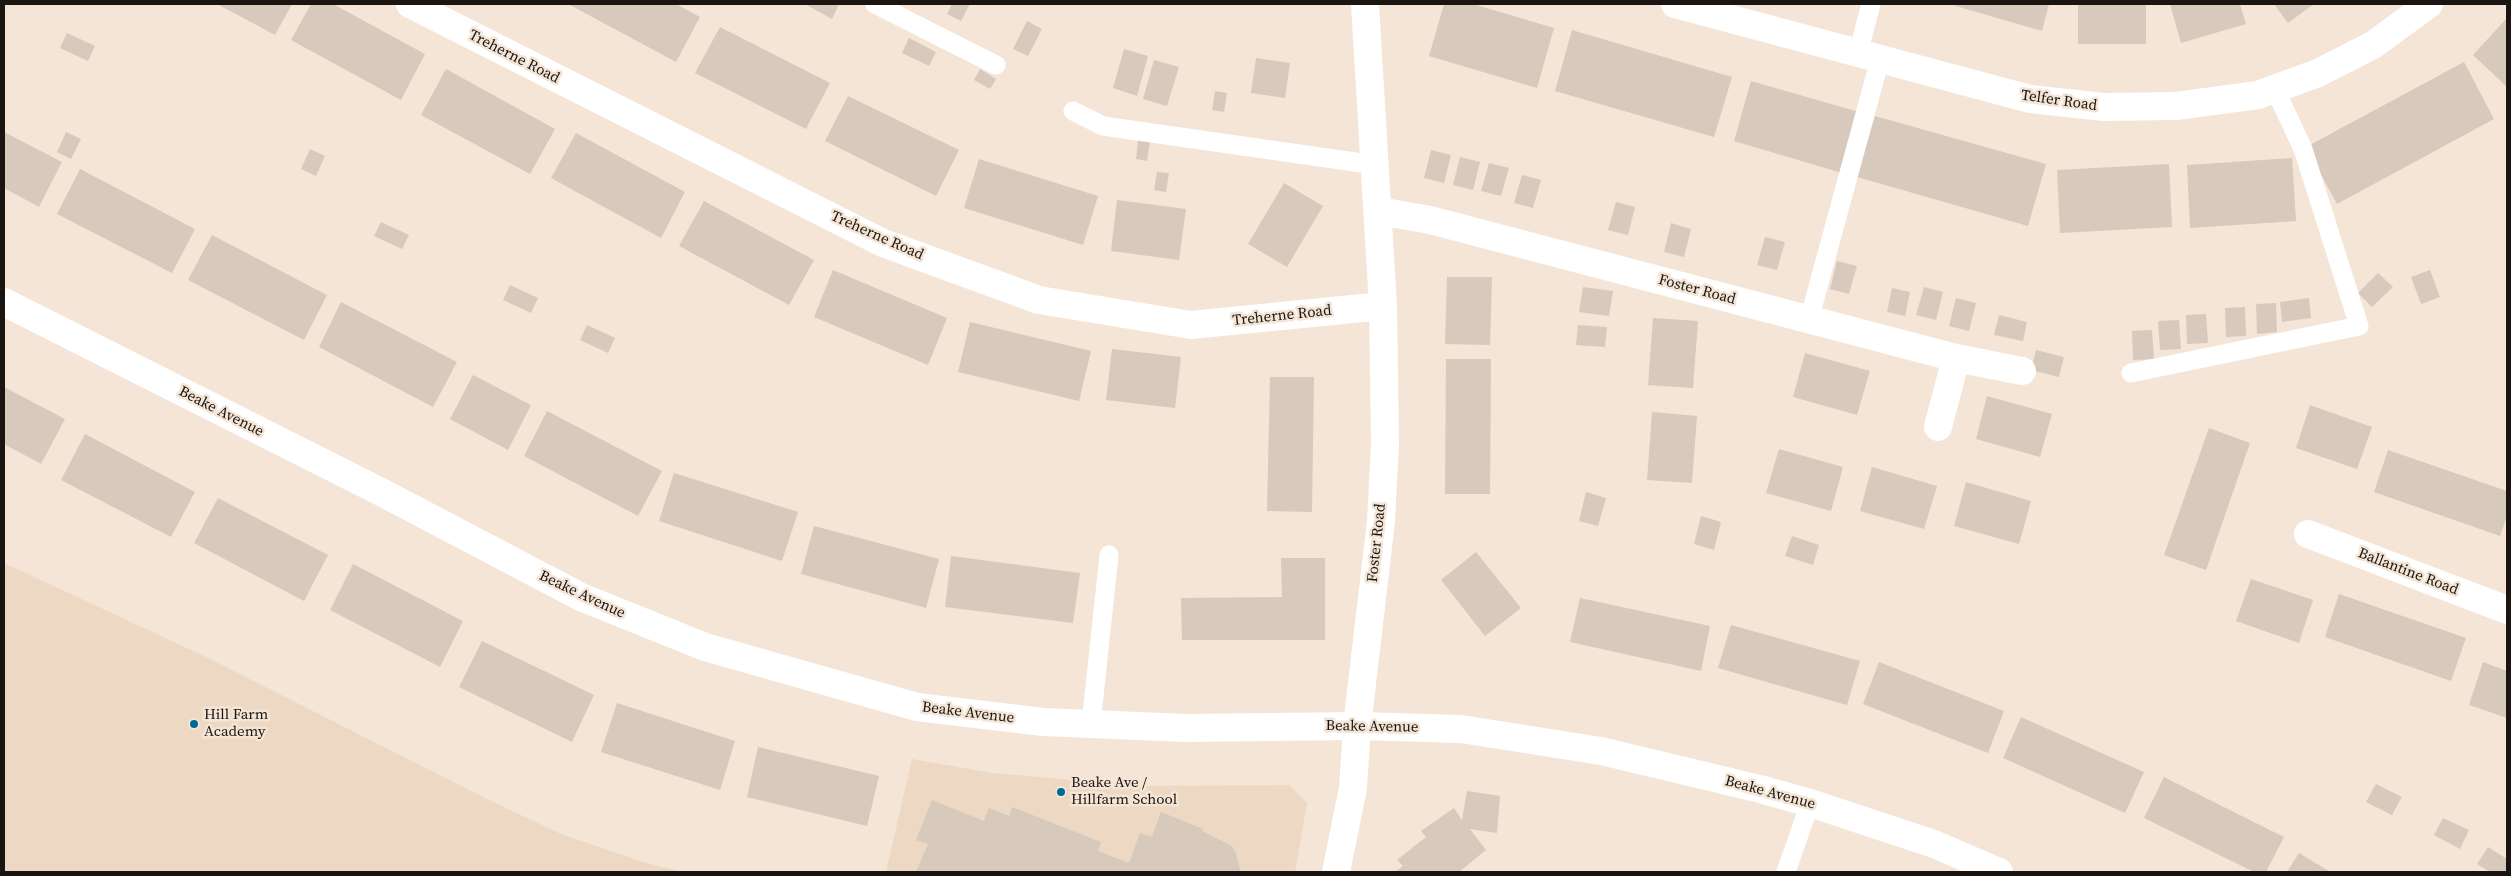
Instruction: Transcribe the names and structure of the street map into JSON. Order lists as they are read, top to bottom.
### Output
{
  "streets": {
    "street": [
      "Treherne Road",
      "Telfer Road",
      "Foster Road",
      "Beake Avenue",
      "Ballantine Road"
    ]
  },
  "crossings": [
    ["Treherne Road", "Foster Road"],
    ["Foster Road", "Beake Avenue"]
  ],
  "places": ["Hill Farm Academy", "Beake Ave / Hillfarm School"]
}
